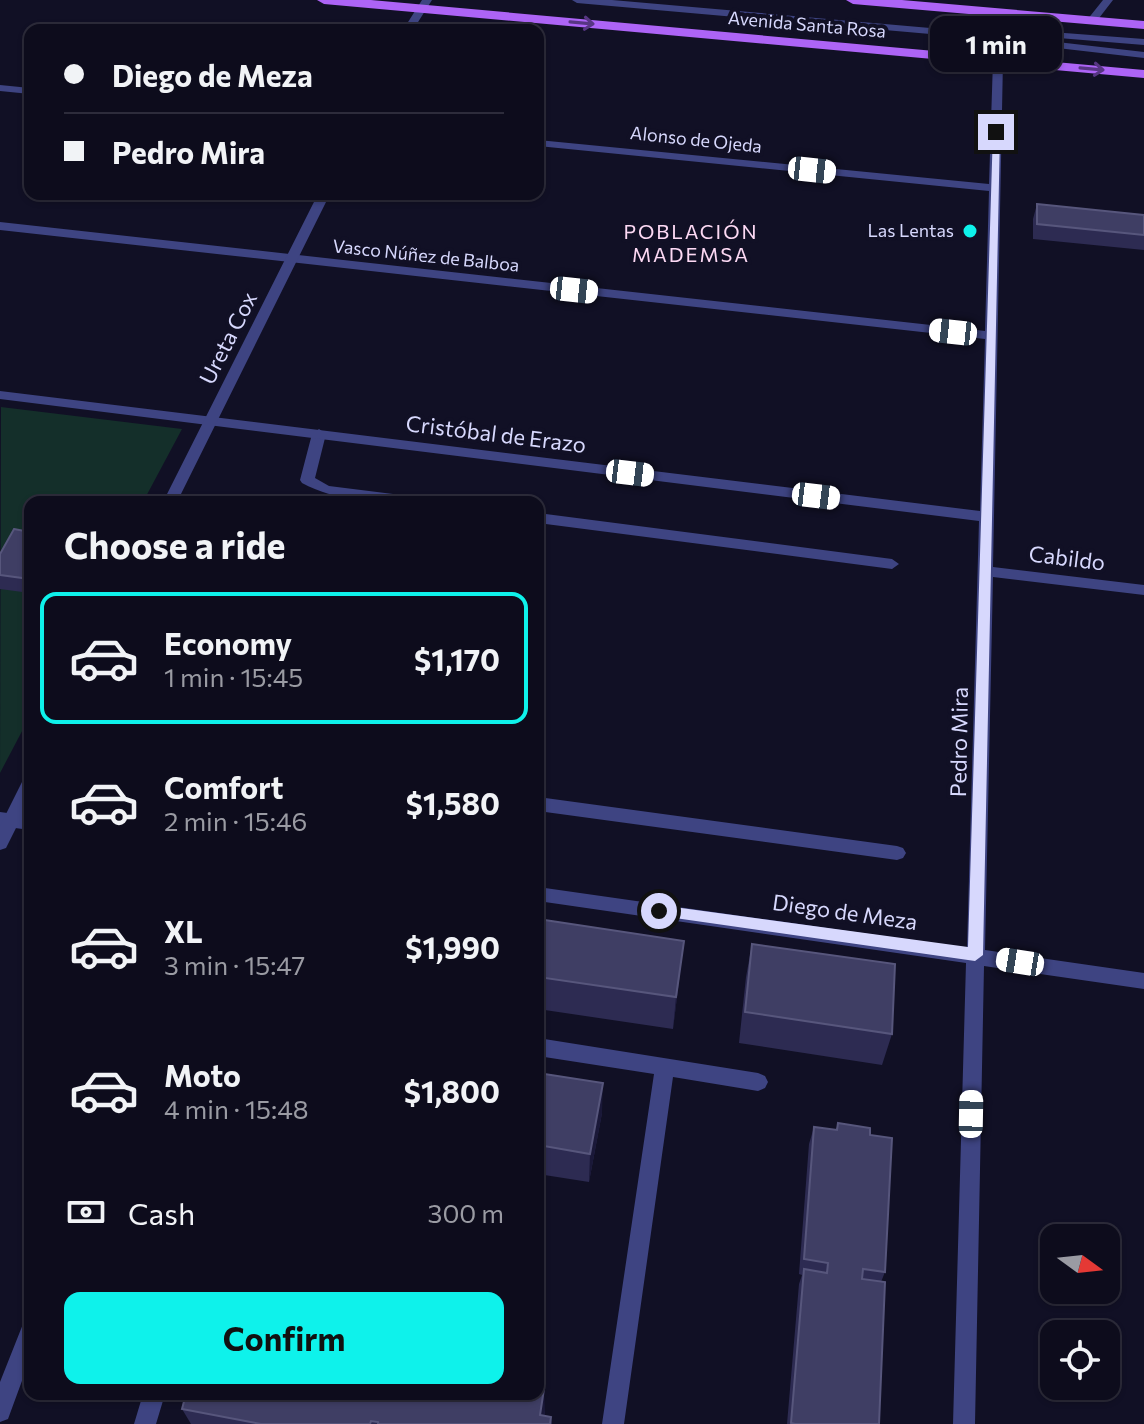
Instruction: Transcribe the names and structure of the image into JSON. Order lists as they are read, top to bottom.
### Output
{
  "streets": {
    "main road": ["Avenida Santa Rosa"],
    "street": [
      "Alonso de Ojeda",
      "Vasco Núñez de Balboa",
      "Ureta Cox",
      "Cristóbal de Erazo",
      "Cabildo",
      "Pedro Mira",
      "Diego de Meza"
    ]
  },
  "crossings": [
    ["Avenida Santa Rosa", "Pedro Mira"],
    ["Alonso de Ojeda", "Pedro Mira"],
    ["Vasco Núñez de Balboa", "Ureta Cox"],
    ["Vasco Núñez de Balboa", "Pedro Mira"],
    ["Ureta Cox", "Cristóbal de Erazo"],
    ["Cristóbal de Erazo", "Pedro Mira"],
    ["Cabildo", "Pedro Mira"],
    ["Pedro Mira", "Diego de Meza"]
  ],
  "districts": ["POBLACIÓN MADEMSA"],
  "places": ["Las Lentas"],
  "north": "right",
  "page": {
    "bubble": "1 min",
    "banner": ["Diego de Meza", "Pedro Mira"],
    "heading": "Choose a ride",
    "list": [
      {
        "name": "Economy",
        "note": "1 min · 15:45",
        "value": "$1,170"
      },
      {
        "name": "Comfort",
        "note": "2 min · 15:46",
        "value": "$1,580"
      },
      {
        "name": "XL",
        "note": "3 min · 15:47",
        "value": "$1,990"
      },
      {
        "name": "Moto",
        "note": "4 min · 15:48",
        "value": "$1,800"
      }
    ],
    "pay": ["Cash", "300 m"],
    "buttons": "Confirm"
  }
}
